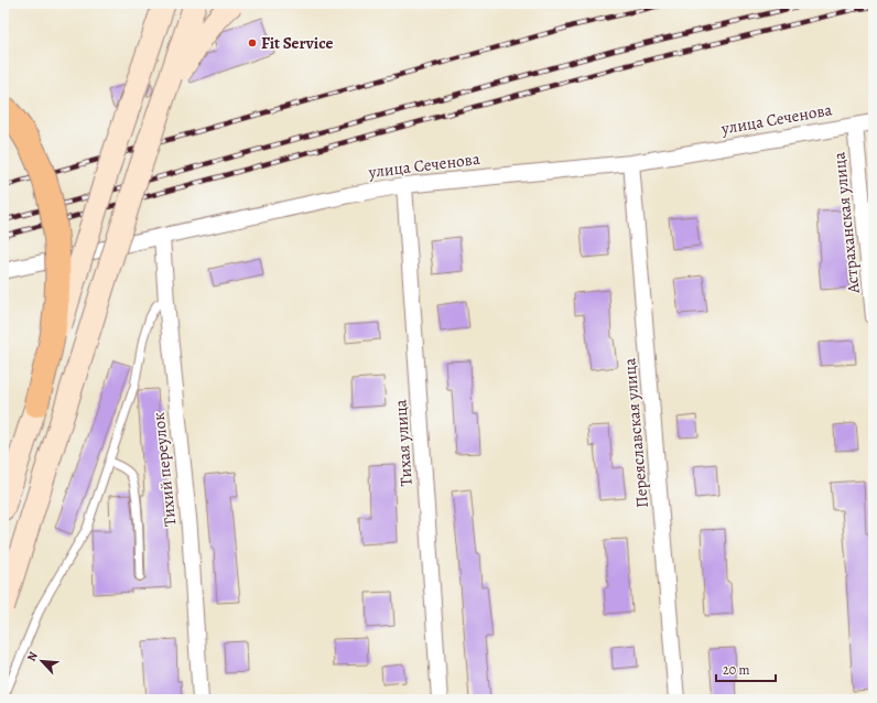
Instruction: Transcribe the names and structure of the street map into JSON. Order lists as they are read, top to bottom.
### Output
{
  "streets": {
    "street": [
      "улица Сеченова",
      "Астраханская улица",
      "Переяславская улица",
      "Тихая улица",
      "Тихий переулок"
    ]
  },
  "crossings": [
    ["улица Сеченова", "Астраханская улица"],
    ["улица Сеченова", "Переяславская улица"],
    ["улица Сеченова", "Тихая улица"],
    ["улица Сеченова", "Тихий переулок"]
  ],
  "places": ["Fit Service"],
  "scale_bar": "20 m",
  "north": "top left"
}
